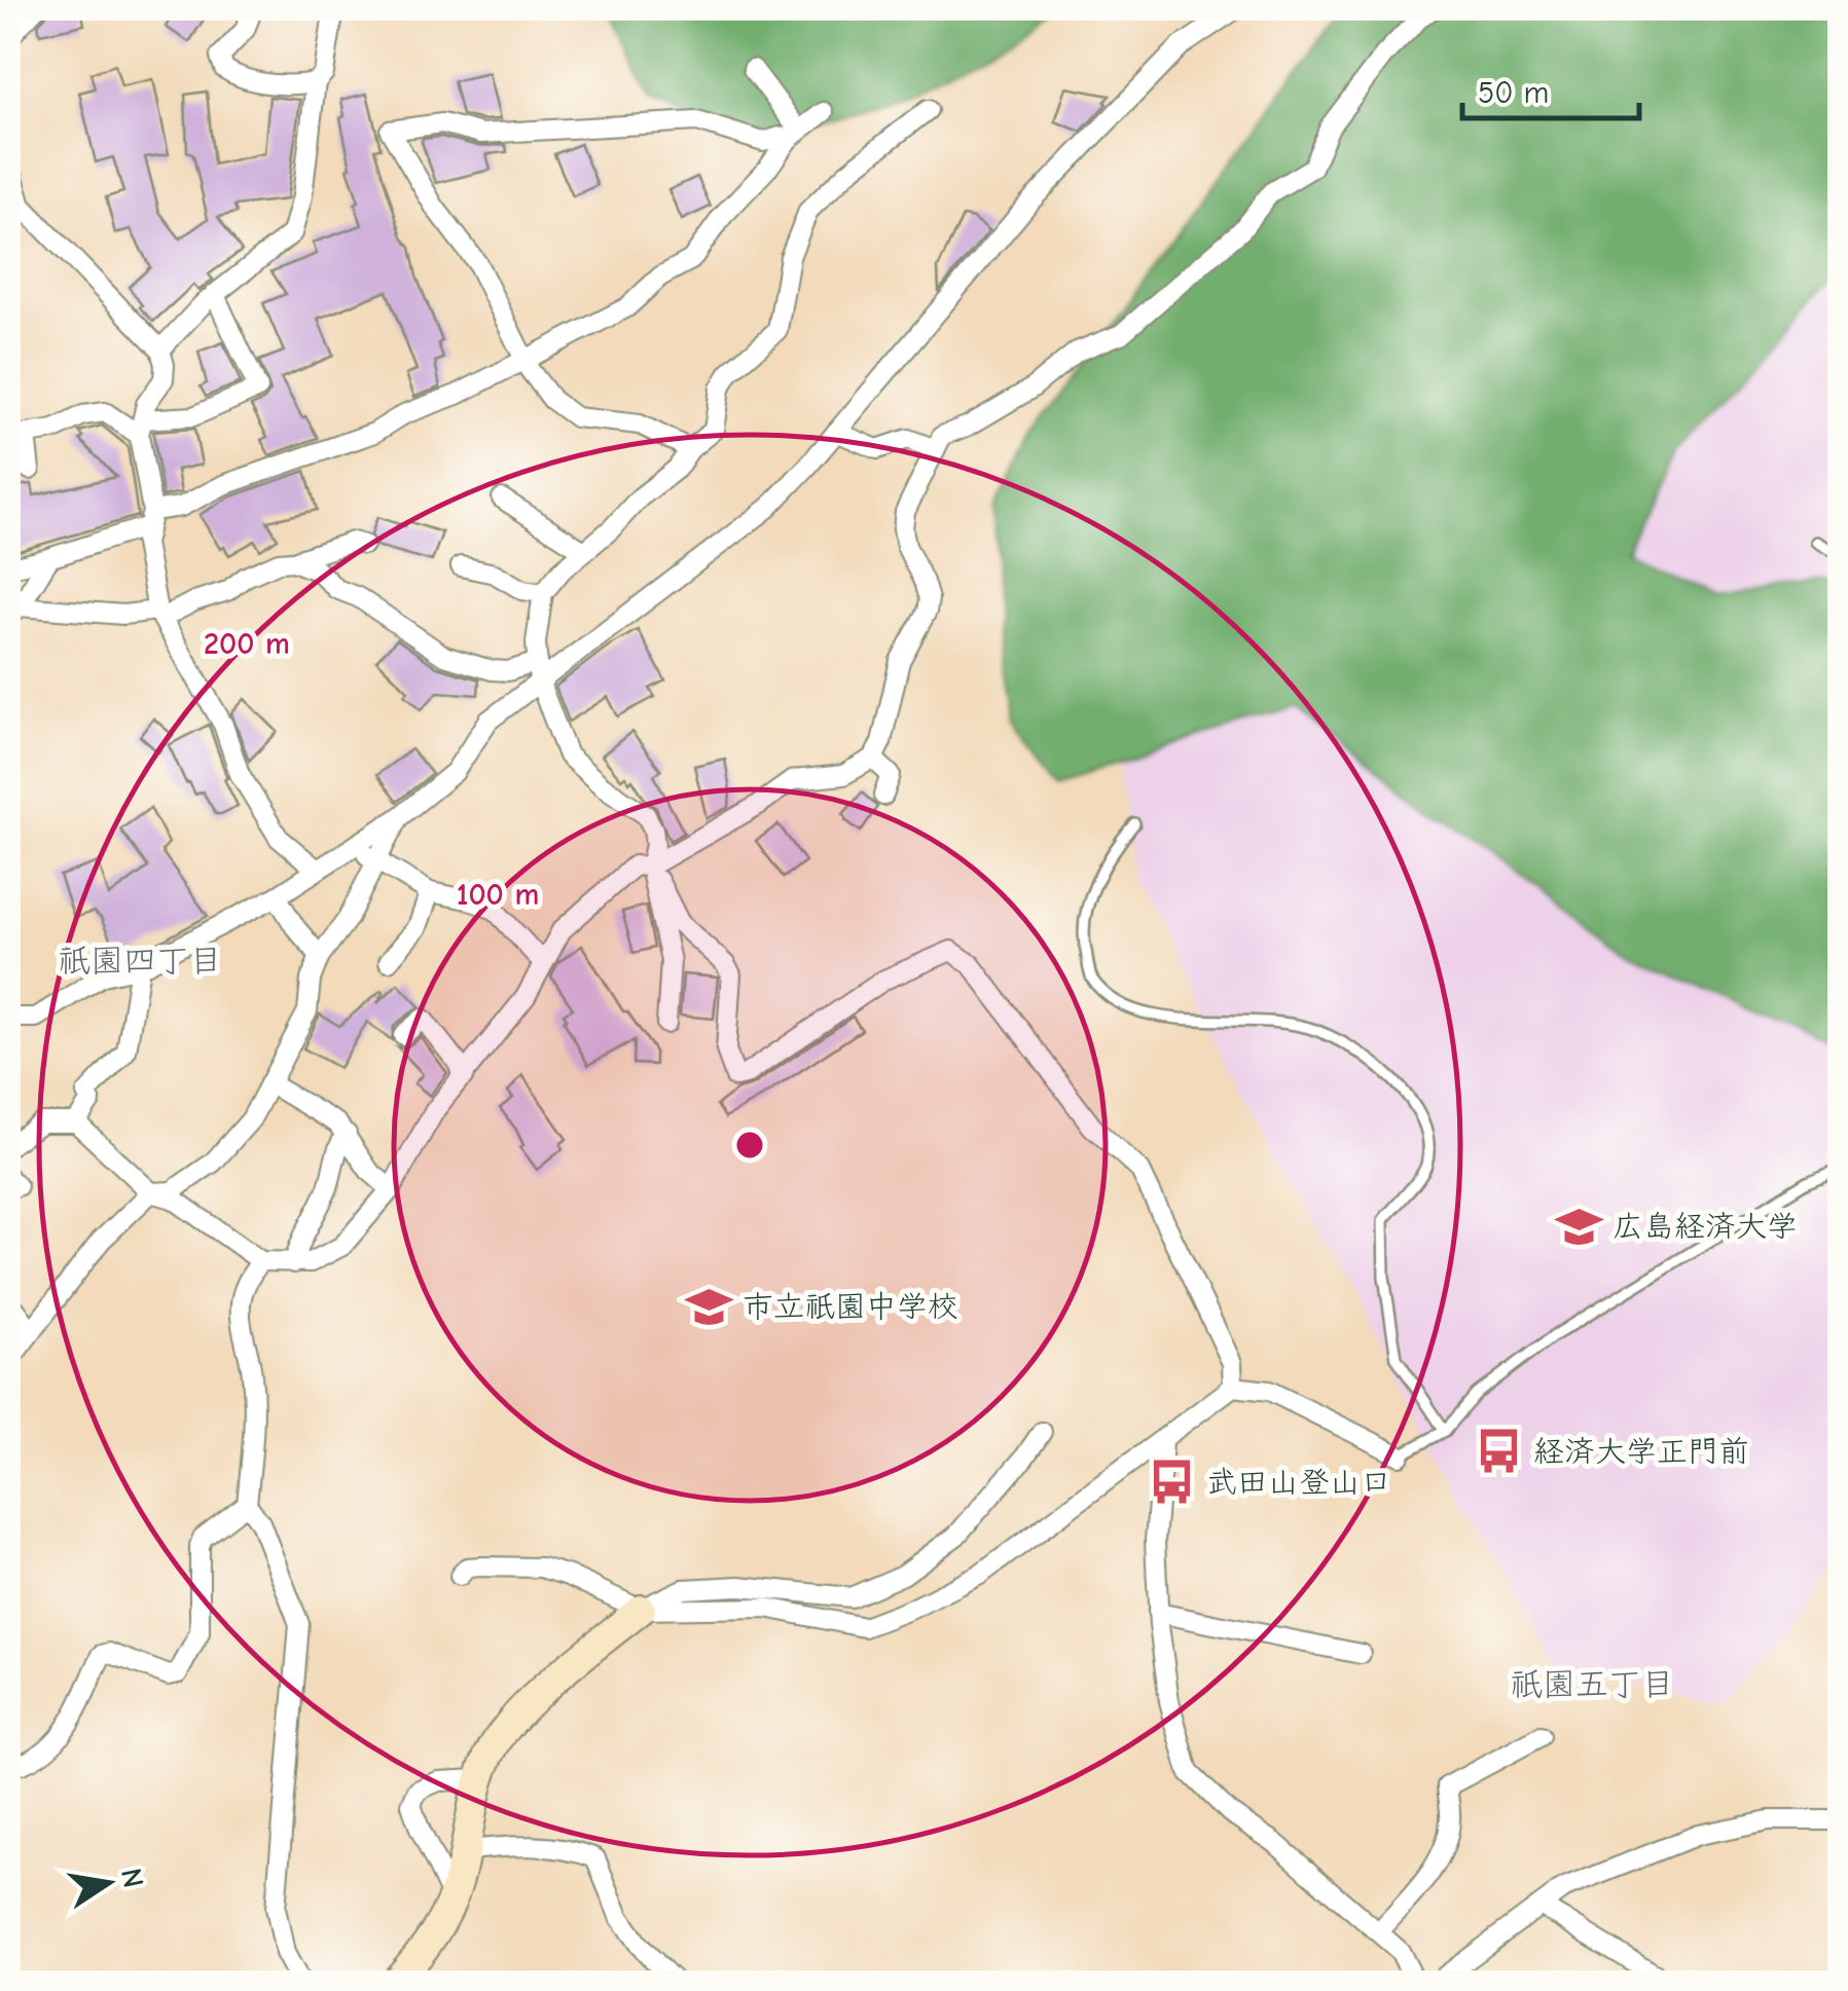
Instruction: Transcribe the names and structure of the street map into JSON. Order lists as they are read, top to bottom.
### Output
{
  "districts": ["祇園四丁目", "祇園五丁目"],
  "places": {
    "school or university": ["広島経済大学", "市立祇園中学校"],
    "bus stop": ["経済大学正門前", "武田山登山口"]
  },
  "scale_bar": "50 m",
  "north": "right",
  "rings": ["200 m", "100 m"]
}
